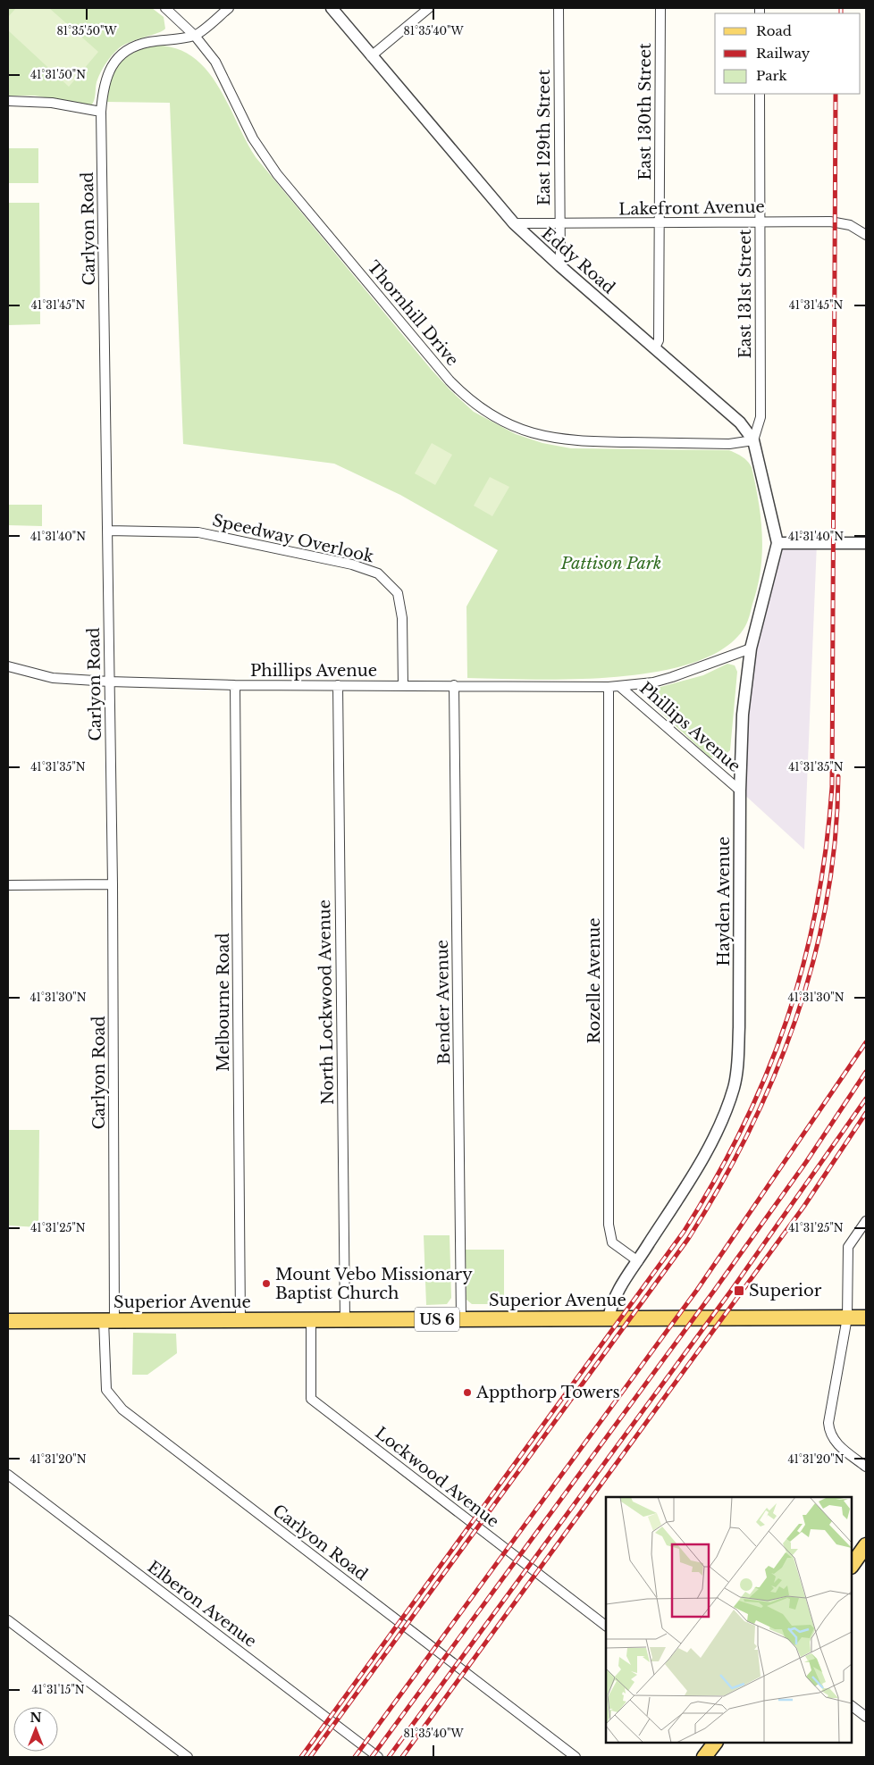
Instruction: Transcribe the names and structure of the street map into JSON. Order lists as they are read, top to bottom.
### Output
{
  "streets": {
    "main road": ["Superior Avenue", "US 6"],
    "street": [
      "East 130th Street",
      "East 129th Street",
      "Lakefront Avenue",
      "Carlyon Road",
      "Eddy Road",
      "East 131st Street",
      "Thornhill Drive",
      "Speedway Overlook",
      "Phillips Avenue",
      "Hayden Avenue",
      "Rozelle Avenue",
      "Melbourne Road",
      "North Lockwood Avenue",
      "Bender Avenue",
      "Lockwood Avenue",
      "Elberon Avenue"
    ]
  },
  "crossings": [
    ["East 130th Street", "Lakefront Avenue"],
    ["East 130th Street", "Eddy Road"],
    ["East 129th Street", "Lakefront Avenue"],
    ["East 129th Street", "Eddy Road"],
    ["Lakefront Avenue", "Eddy Road"],
    ["Lakefront Avenue", "East 131st Street"],
    ["Carlyon Road", "Thornhill Drive"],
    ["Carlyon Road", "Speedway Overlook"],
    ["Carlyon Road", "Phillips Avenue"],
    ["Carlyon Road", "Superior Avenue"],
    ["Eddy Road", "East 131st Street"],
    ["Eddy Road", "Thornhill Drive"],
    ["Eddy Road", "Hayden Avenue"],
    ["East 131st Street", "Thornhill Drive"],
    ["Speedway Overlook", "Phillips Avenue"],
    ["Phillips Avenue", "Hayden Avenue"],
    ["Phillips Avenue", "Rozelle Avenue"],
    ["Phillips Avenue", "Melbourne Road"],
    ["Phillips Avenue", "North Lockwood Avenue"],
    ["Phillips Avenue", "Bender Avenue"],
    ["Hayden Avenue", "Rozelle Avenue"],
    ["Hayden Avenue", "Superior Avenue"],
    ["Melbourne Road", "Superior Avenue"],
    ["North Lockwood Avenue", "Superior Avenue"],
    ["Bender Avenue", "Superior Avenue"],
    ["Superior Avenue", "Lockwood Avenue"]
  ],
  "parks": ["Pattison Park"],
  "places": {
    "other": ["Mount Vebo Missionary Baptist Church", "Appthorp Towers"],
    "transit": ["Superior"]
  },
  "legend": ["Road", "Railway", "Park"],
  "north": "top",
  "coordinates": [
    "81°35'50\"W",
    "81°35'40\"W",
    "41°31'50\"N",
    "41°31'45\"N",
    "41°31'40\"N",
    "41°31'35\"N",
    "41°31'30\"N",
    "41°31'25\"N",
    "41°31'20\"N",
    "41°31'15\"N"
  ]
}
